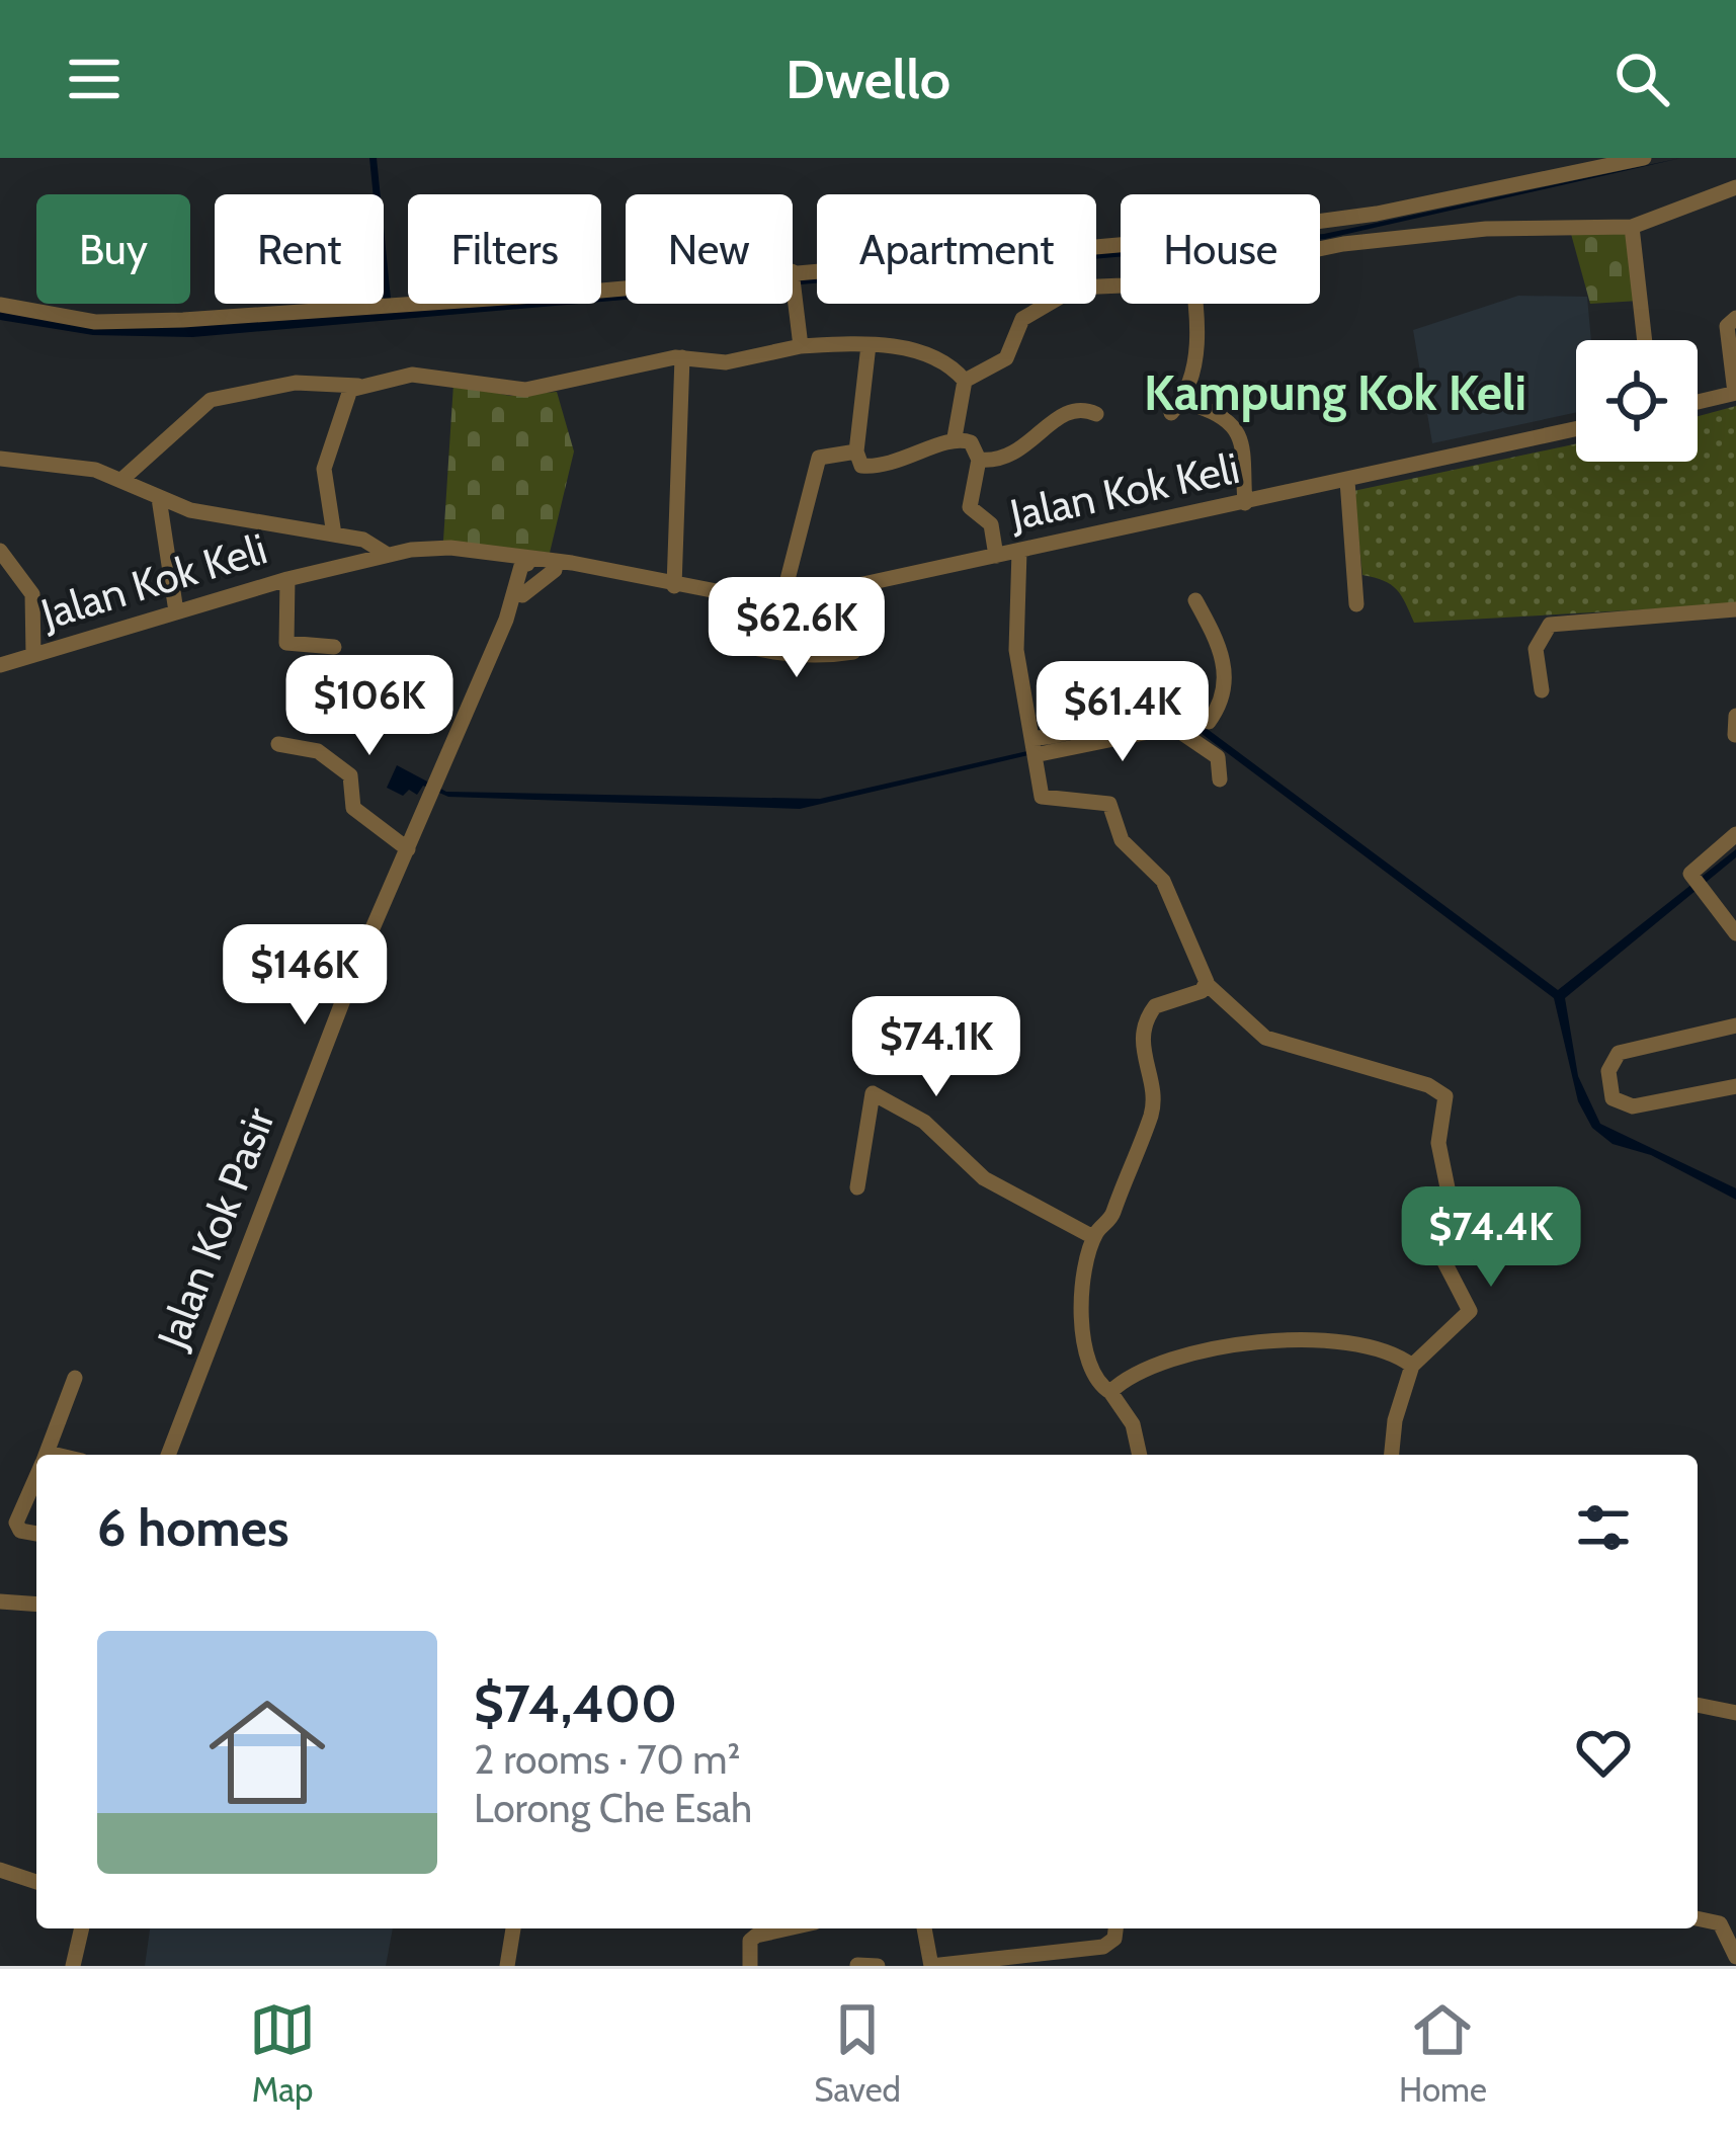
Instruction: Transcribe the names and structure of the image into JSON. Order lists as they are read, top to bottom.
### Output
{
  "streets": {
    "street": ["Jalan Kok Keli", "Jalan Kok Pasir"]
  },
  "crossings": [
    ["Jalan Kok Keli", "Jalan Kok Pasir"]
  ],
  "districts": ["Kampung Kok Keli"],
  "page": {
    "header": "Dwello",
    "chip": [
      "Buy",
      "Rent",
      "Filters",
      "New",
      "Apartment",
      "House"
    ],
    "price": [
      "$62.6K",
      "$106K",
      "$61.4K",
      "$146K",
      "$74.1K",
      "$74.4K"
    ],
    "heading": "6 homes",
    "list": [
      {
        "name": "$74,400",
        "note": "2 rooms · 70 m² · Lorong Che Esah"
      }
    ],
    "tabs": ["Map", "Saved", "Home"]
  }
}
